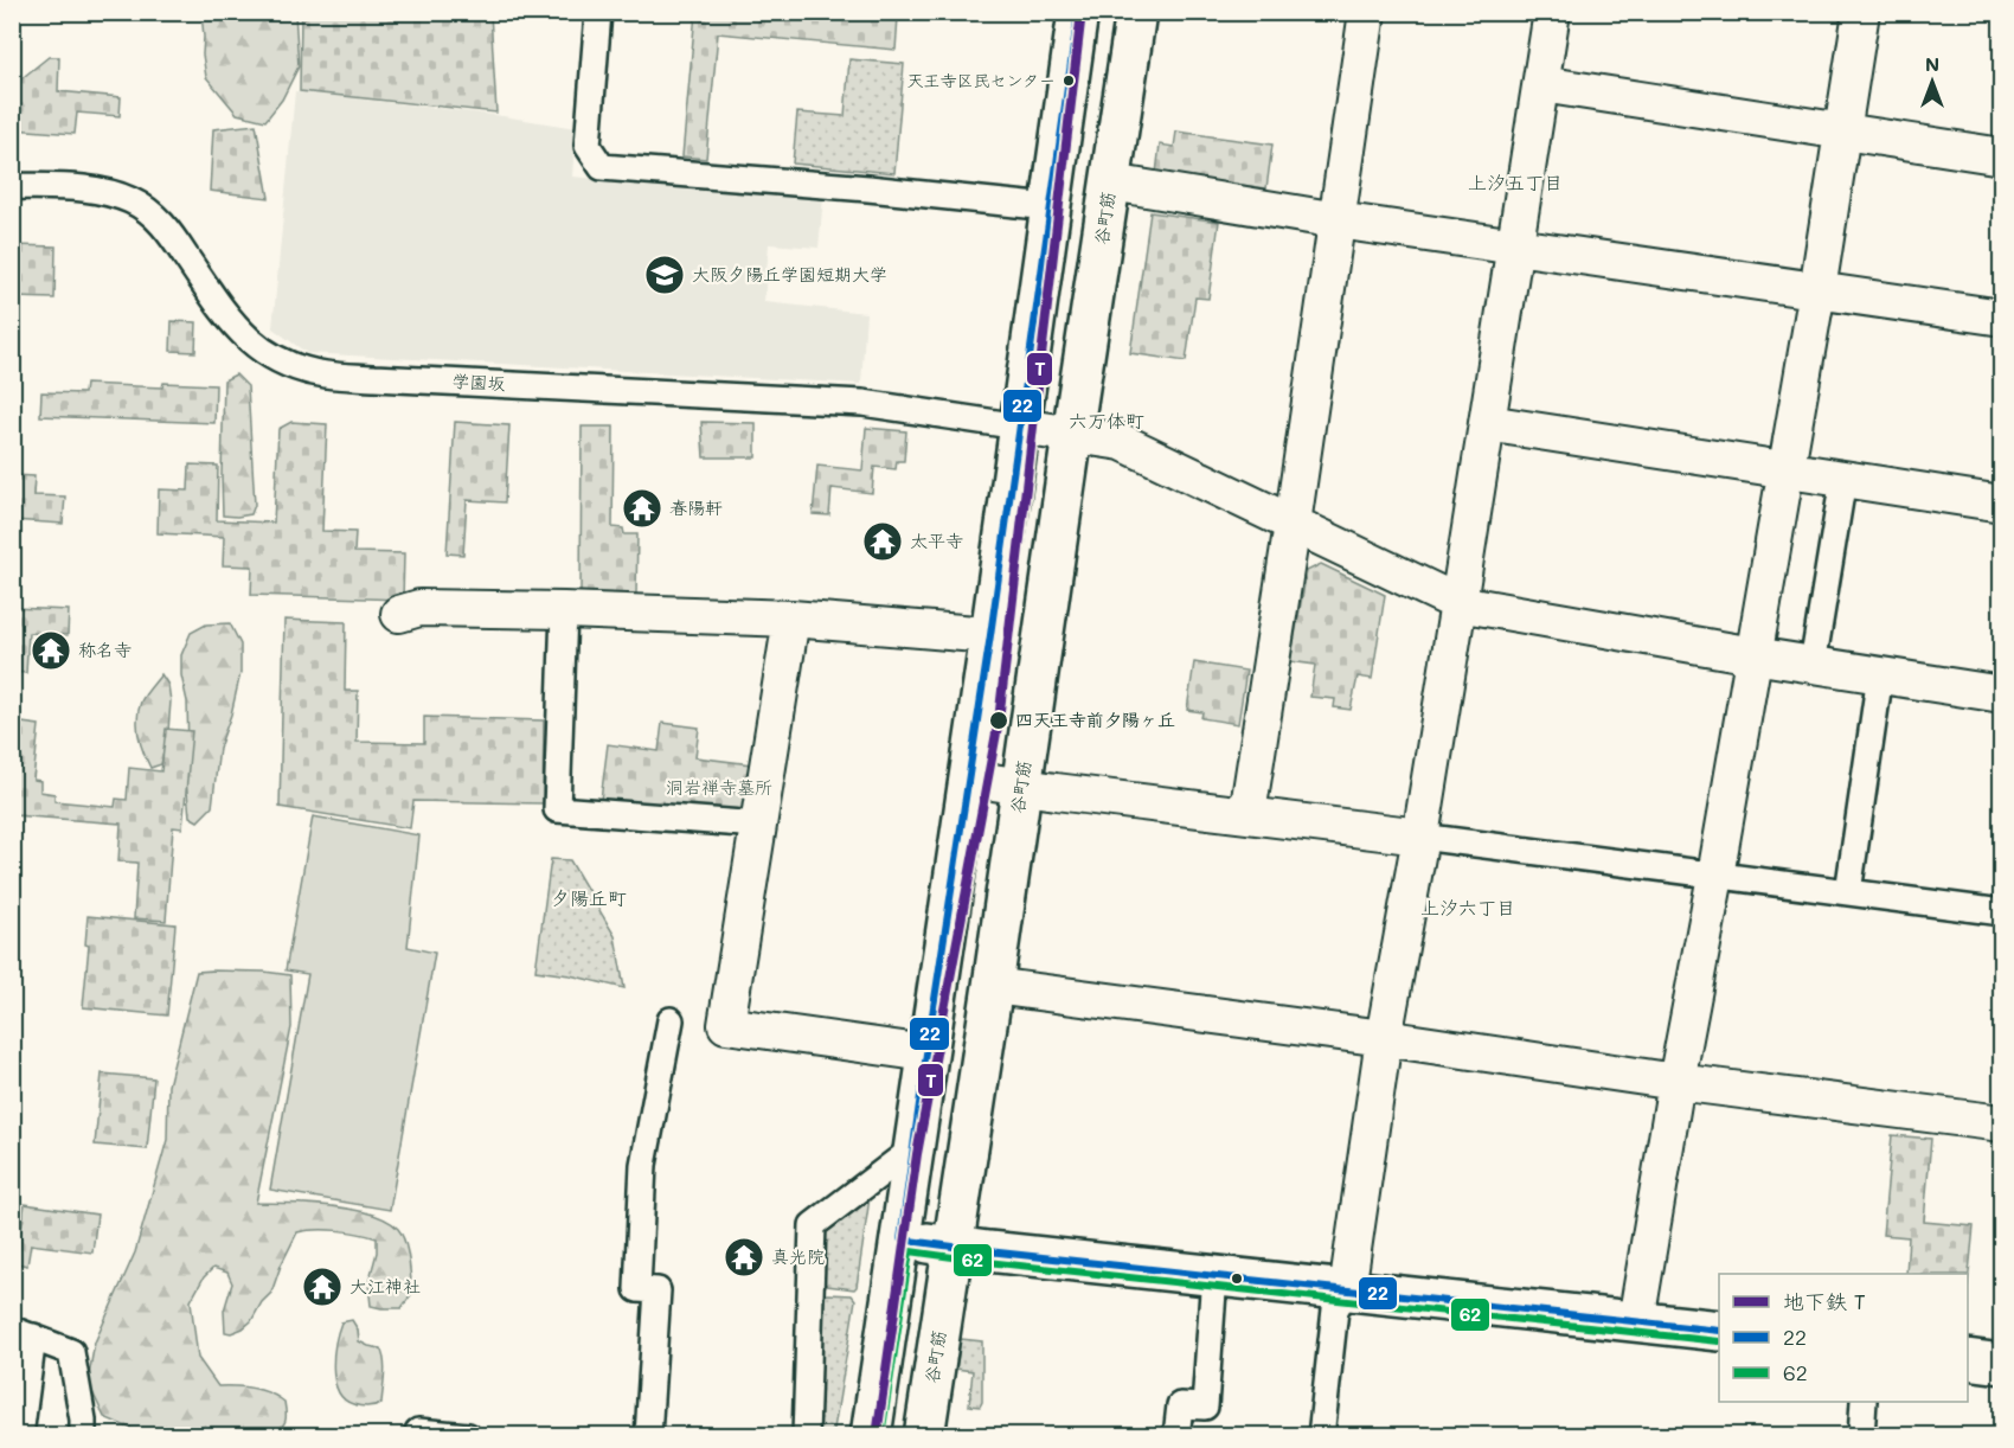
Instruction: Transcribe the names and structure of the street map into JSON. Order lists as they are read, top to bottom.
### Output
{
  "streets": {
    "main road": ["谷町筋"],
    "street": ["学園坂"]
  },
  "districts": [
    "上汐五丁目",
    "六万体町",
    "夕陽丘町",
    "上汐六丁目"
  ],
  "parks": ["洞岩禅寺墓所"],
  "places": {
    "other": ["天王寺区民センター", "四天王寺前夕陽ヶ丘"],
    "school or university": ["大阪夕陽丘学園短期大学"],
    "temple": [
      "春陽軒",
      "太平寺",
      "称名寺",
      "真光院",
      "大江神社"
    ]
  },
  "lines": ["metro line T", "transit line 22", "transit line 62"],
  "legend": ["地下鉄 T", "22", "62"],
  "north": "top"
}
